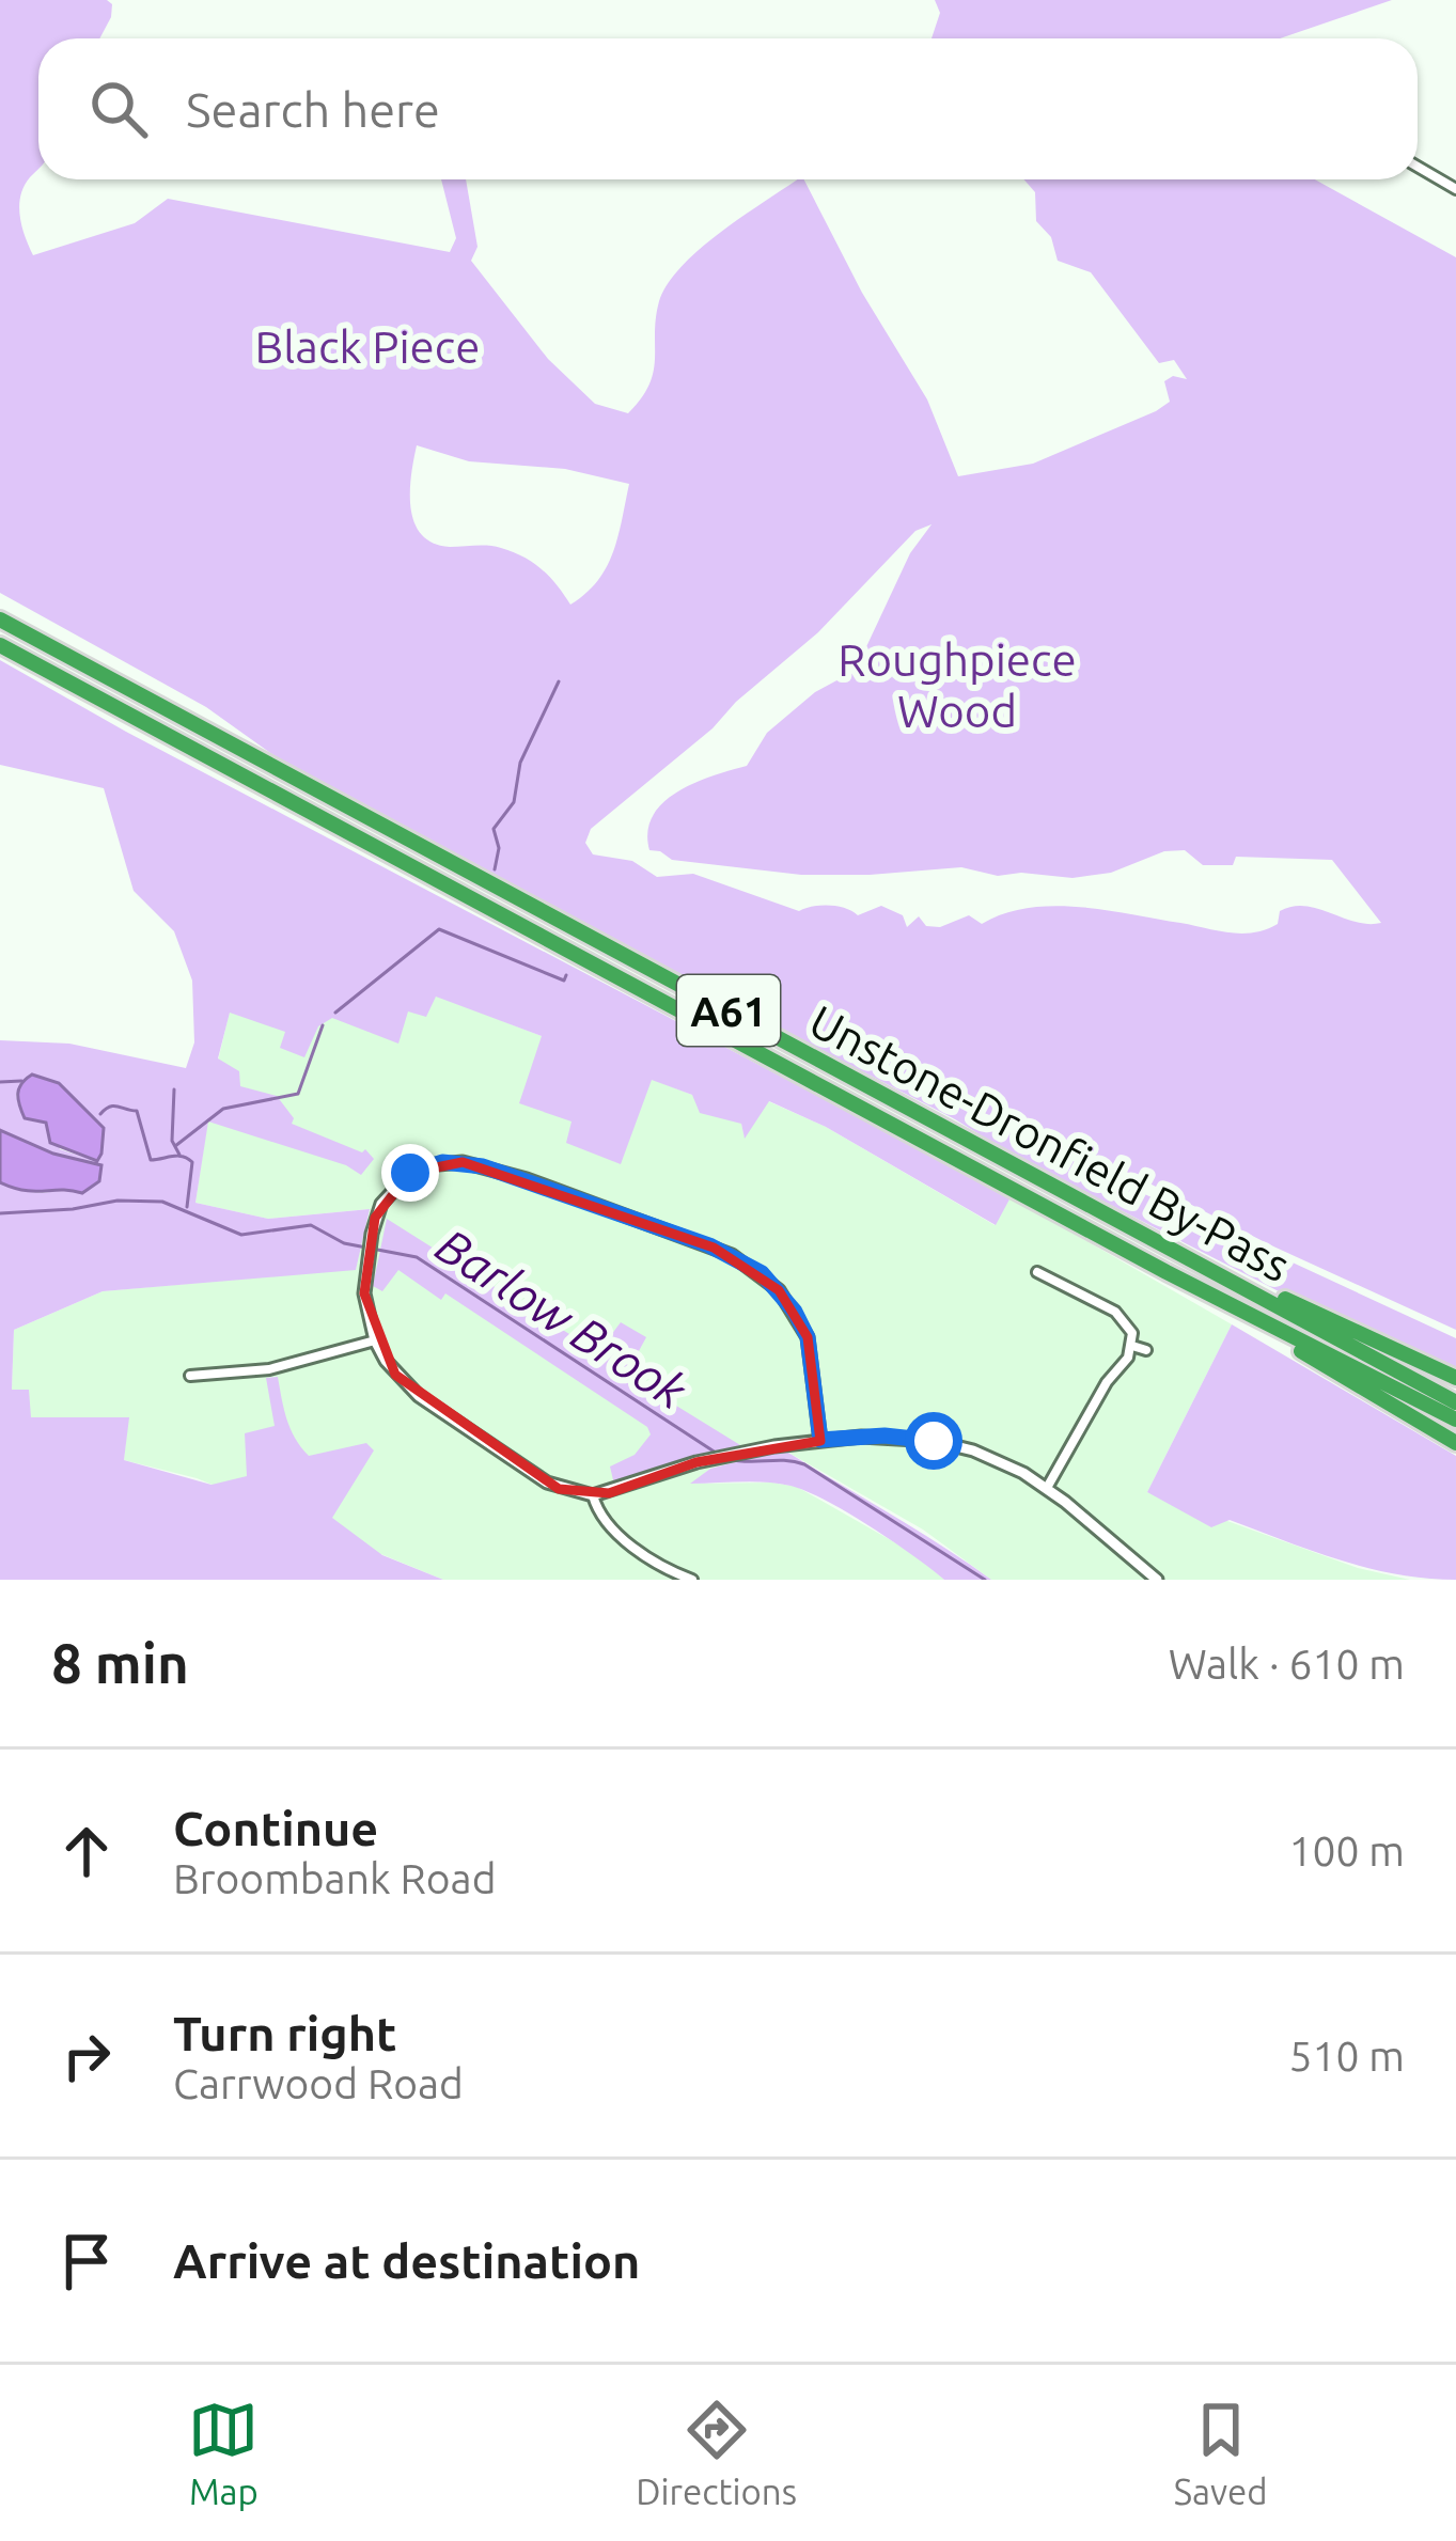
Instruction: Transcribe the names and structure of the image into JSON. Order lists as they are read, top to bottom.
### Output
{
  "streets": {
    "highway": ["A61", "Unstone-Dronfield By-Pass"]
  },
  "crossings": [
    ["A61", "Unstone-Dronfield By-Pass"]
  ],
  "water": ["Barlow Brook"],
  "parks": ["Black Piece", "Roughpiece Wood"],
  "page": {
    "search": "Search here",
    "heading": ["8 min", "Walk · 610 m"],
    "list": [
      ["Continue", "Broombank Road", "100 m"],
      ["Turn right", "Carrwood Road", "510 m"],
      "Arrive at destination"
    ],
    "nav": ["Map", "Directions", "Saved"]
  }
}
